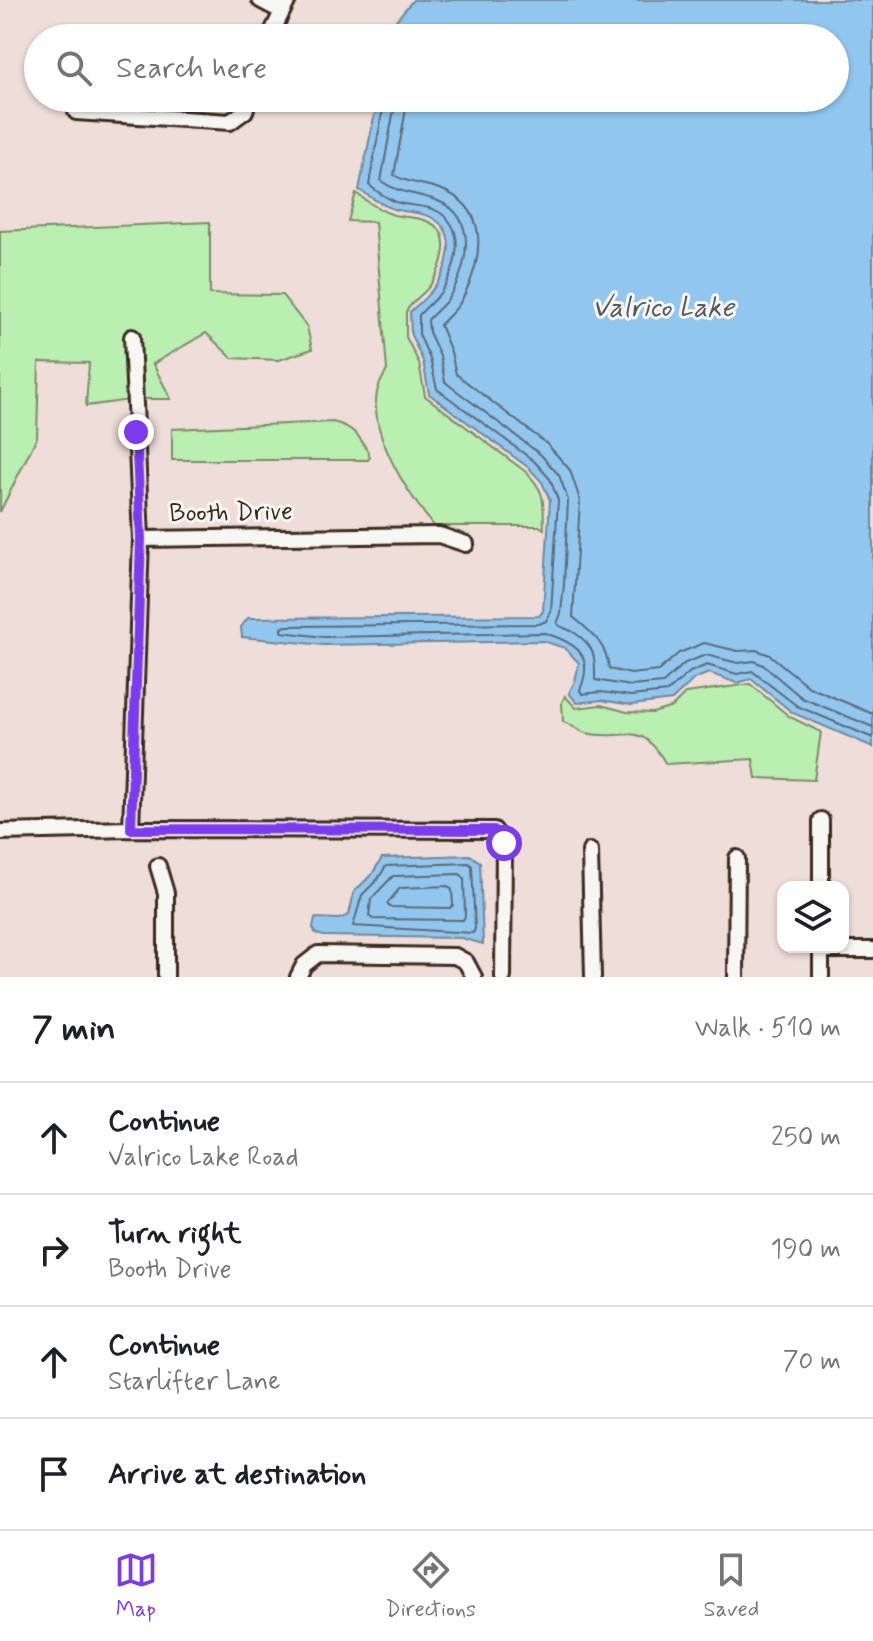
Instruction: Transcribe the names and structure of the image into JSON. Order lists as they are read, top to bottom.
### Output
{
  "streets": {
    "street": ["Booth Drive"]
  },
  "water": ["Valrico Lake"],
  "page": {
    "search": "Search here",
    "heading": ["7 min", "Walk · 510 m"],
    "list": [
      ["Continue", "Valrico Lake Road", "250 m"],
      ["Turn right", "Booth Drive", "190 m"],
      ["Continue", "Starlifter Lane", "70 m"],
      "Arrive at destination"
    ],
    "nav": ["Map", "Directions", "Saved"]
  }
}
